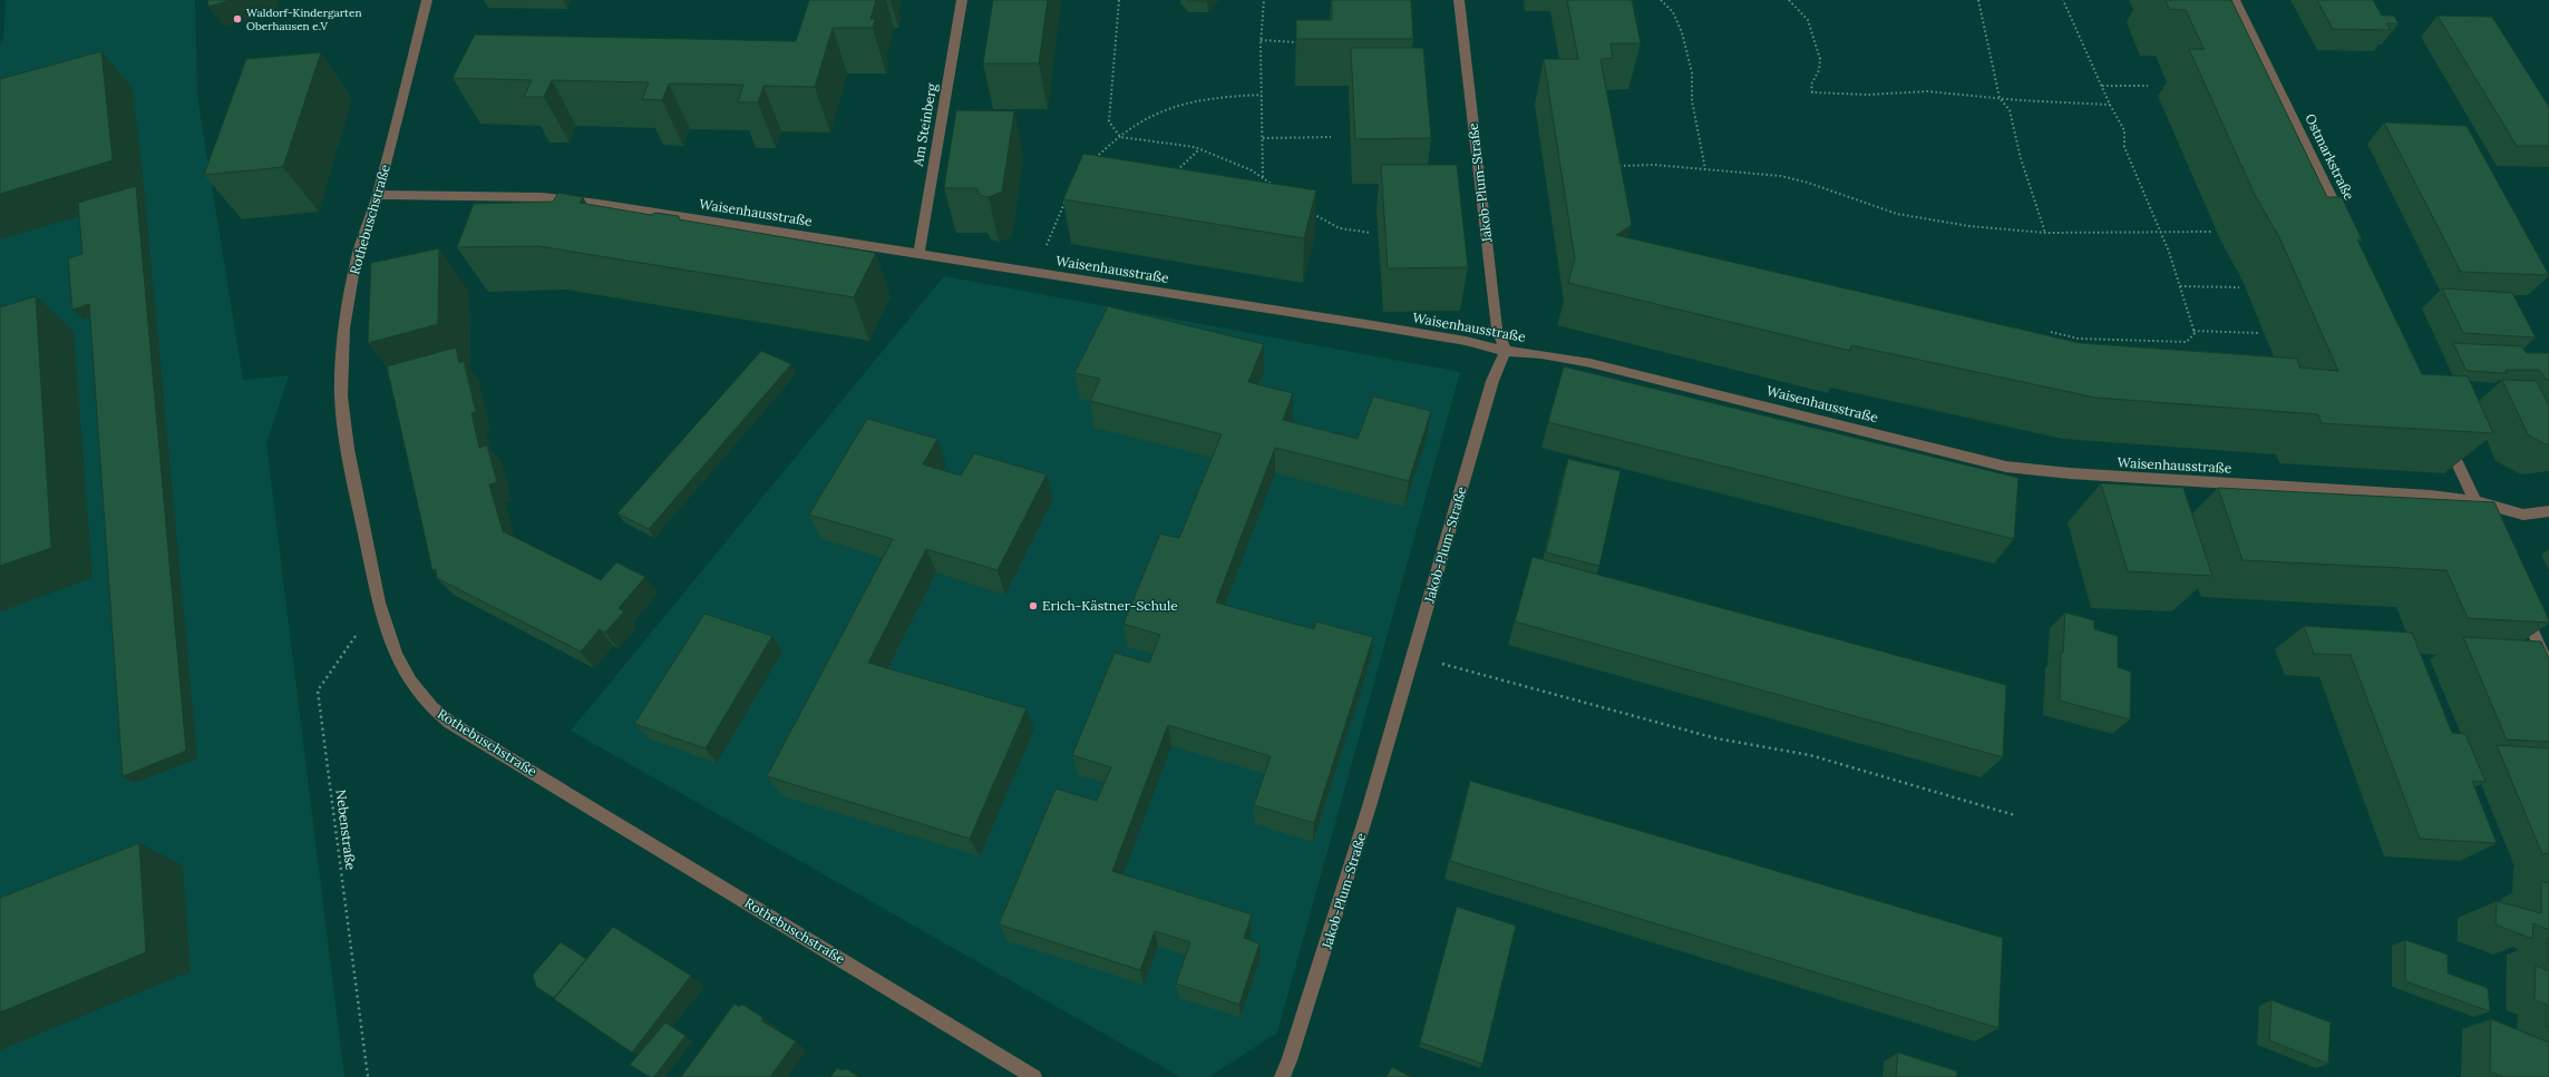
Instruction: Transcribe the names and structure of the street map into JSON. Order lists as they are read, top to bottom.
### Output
{
  "streets": {
    "street": [
      "Am Steinberg",
      "Ostmarkstraße",
      "Jakob-Plum-Straße",
      "Waisenhausstraße",
      "Rothebuschstraße"
    ],
    "path": ["Nebenstraße"]
  },
  "crossings": [
    ["Am Steinberg", "Waisenhausstraße"],
    ["Jakob-Plum-Straße", "Waisenhausstraße"],
    ["Waisenhausstraße", "Rothebuschstraße"],
    ["Rothebuschstraße", "Nebenstraße"]
  ],
  "places": ["Waldorf-Kindergarten Oberhausen e.V", "Erich-Kästner-Schule"]
}
